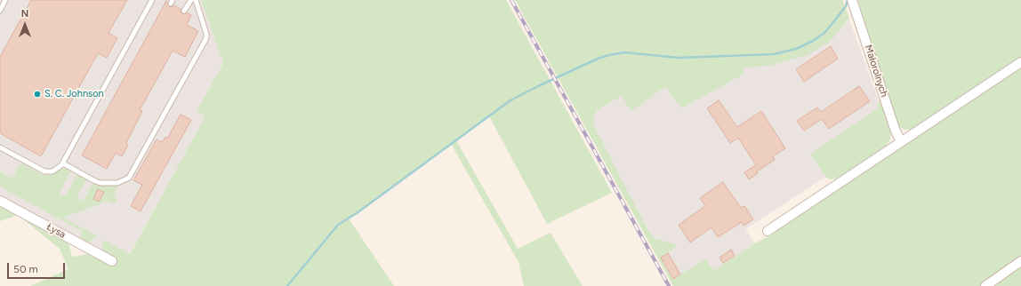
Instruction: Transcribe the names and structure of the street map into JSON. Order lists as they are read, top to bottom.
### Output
{
  "streets": {
    "street": ["Małorolnych", "Łysa"]
  },
  "places": ["S. C. Johnson"],
  "scale_bar": "50 m",
  "north": "top"
}
